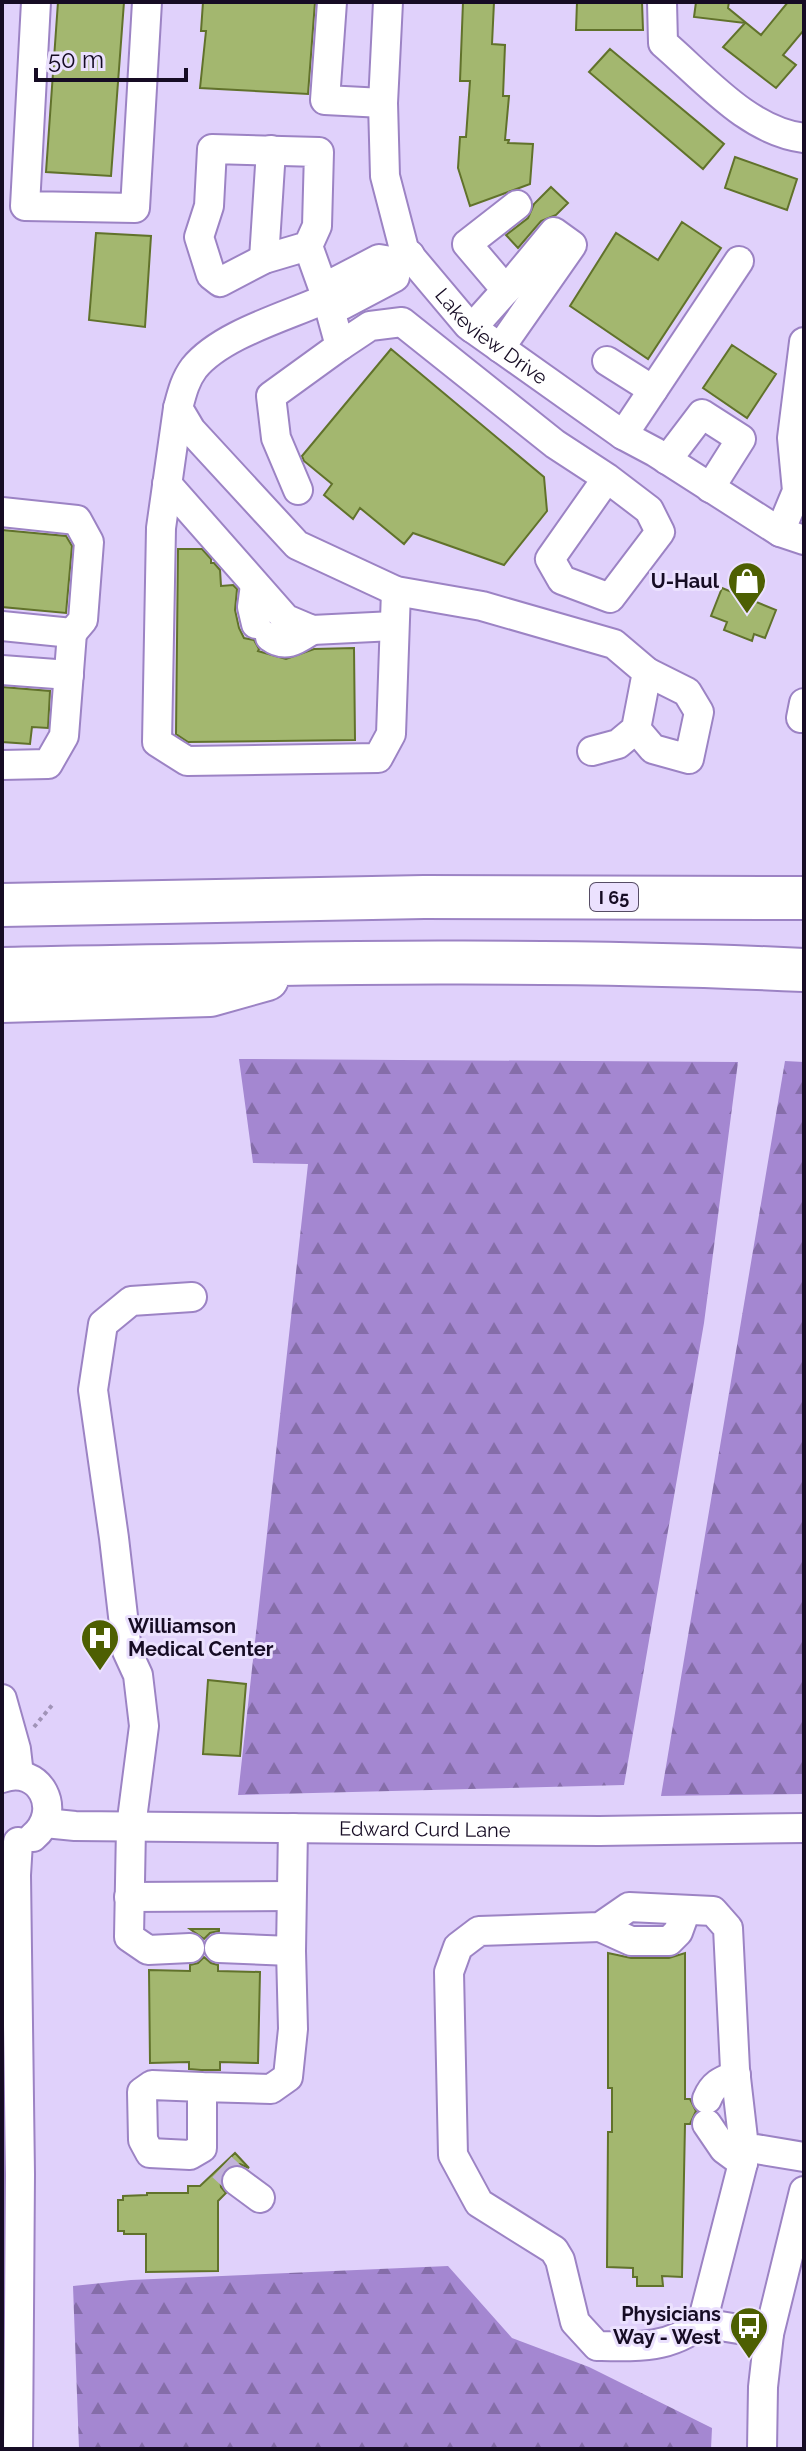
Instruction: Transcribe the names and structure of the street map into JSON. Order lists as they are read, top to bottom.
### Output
{
  "streets": {
    "highway": ["I 65"],
    "street": ["Lakeview Drive", "Edward Curd Lane"]
  },
  "places": {
    "shop": ["U-Haul"],
    "hospital": ["Williamson Medical Center"],
    "bus stop": ["Physicians Way - West"]
  },
  "scale_bar": "50 m"
}
